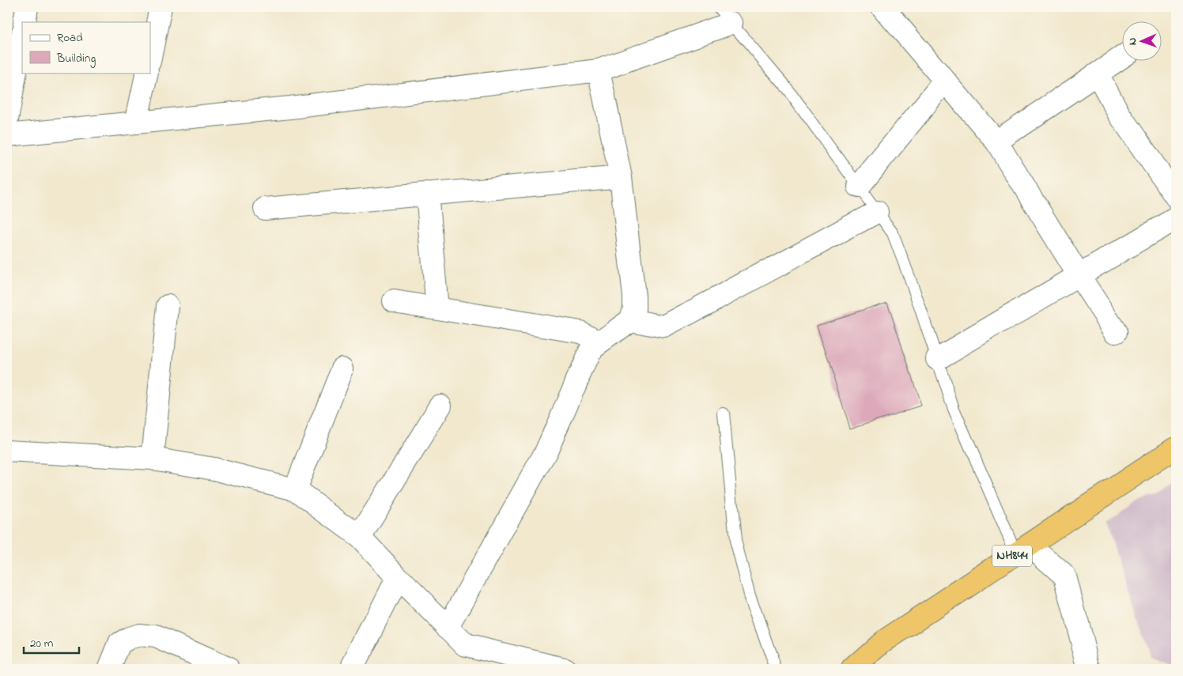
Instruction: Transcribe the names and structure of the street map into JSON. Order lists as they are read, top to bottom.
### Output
{
  "streets": {
    "highway": ["NH844"]
  },
  "legend": ["Road", "Building"],
  "scale_bar": "20 m",
  "north": "left"
}
